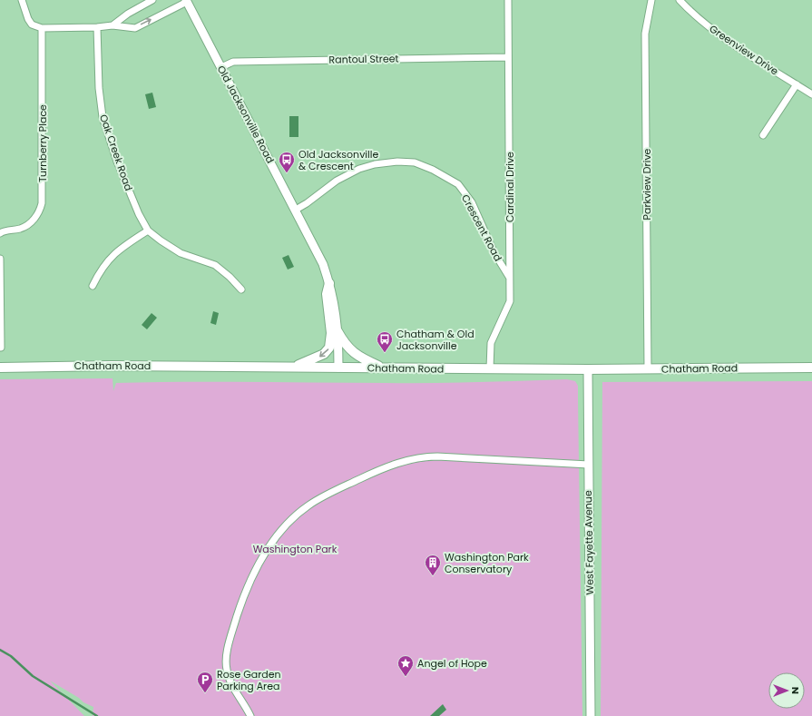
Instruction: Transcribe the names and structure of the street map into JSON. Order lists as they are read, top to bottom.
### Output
{
  "streets": {
    "main road": ["Chatham Road"],
    "street": [
      "Greenview Drive",
      "Rantoul Street",
      "Old Jacksonville Road",
      "Turnberry Place",
      "Oak Creek Road",
      "Parkview Drive",
      "Cardinal Drive",
      "Crescent Road",
      "West Fayette Avenue"
    ]
  },
  "crossings": [
    ["Rantoul Street", "Old Jacksonville Road"],
    ["Rantoul Street", "Cardinal Drive"],
    ["Old Jacksonville Road", "Crescent Road"],
    ["Old Jacksonville Road", "Chatham Road"],
    ["Parkview Drive", "Chatham Road"],
    ["Cardinal Drive", "Crescent Road"],
    ["Cardinal Drive", "Chatham Road"],
    ["Chatham Road", "West Fayette Avenue"]
  ],
  "parks": ["Washington Park"],
  "places": {
    "bus stop": ["Old Jacksonville & Crescent", "Chatham & Old Jacksonville"],
    "building": ["Washington Park Conservatory"],
    "place": ["Angel of Hope"],
    "parking": ["Rose Garden Parking Area"]
  },
  "north": "right"
}
